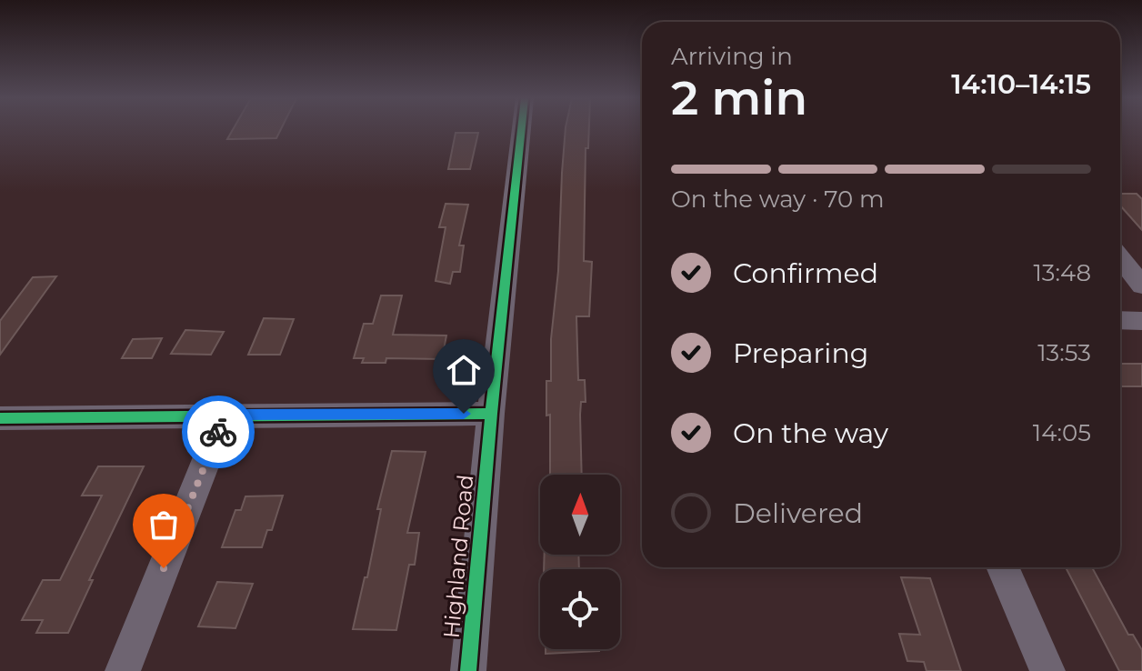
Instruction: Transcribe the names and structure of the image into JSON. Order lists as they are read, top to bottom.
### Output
{
  "streets": {
    "street": ["Highland Road"]
  },
  "north": "top",
  "page": {
    "heading": ["2 min", "Arriving in", "14:10–14:15"],
    "bar": "On the way · 70 m",
    "list": [
      ["Confirmed", "13:48"],
      ["Preparing", "13:53"],
      ["On the way", "14:05"],
      "Delivered"
    ]
  }
}
